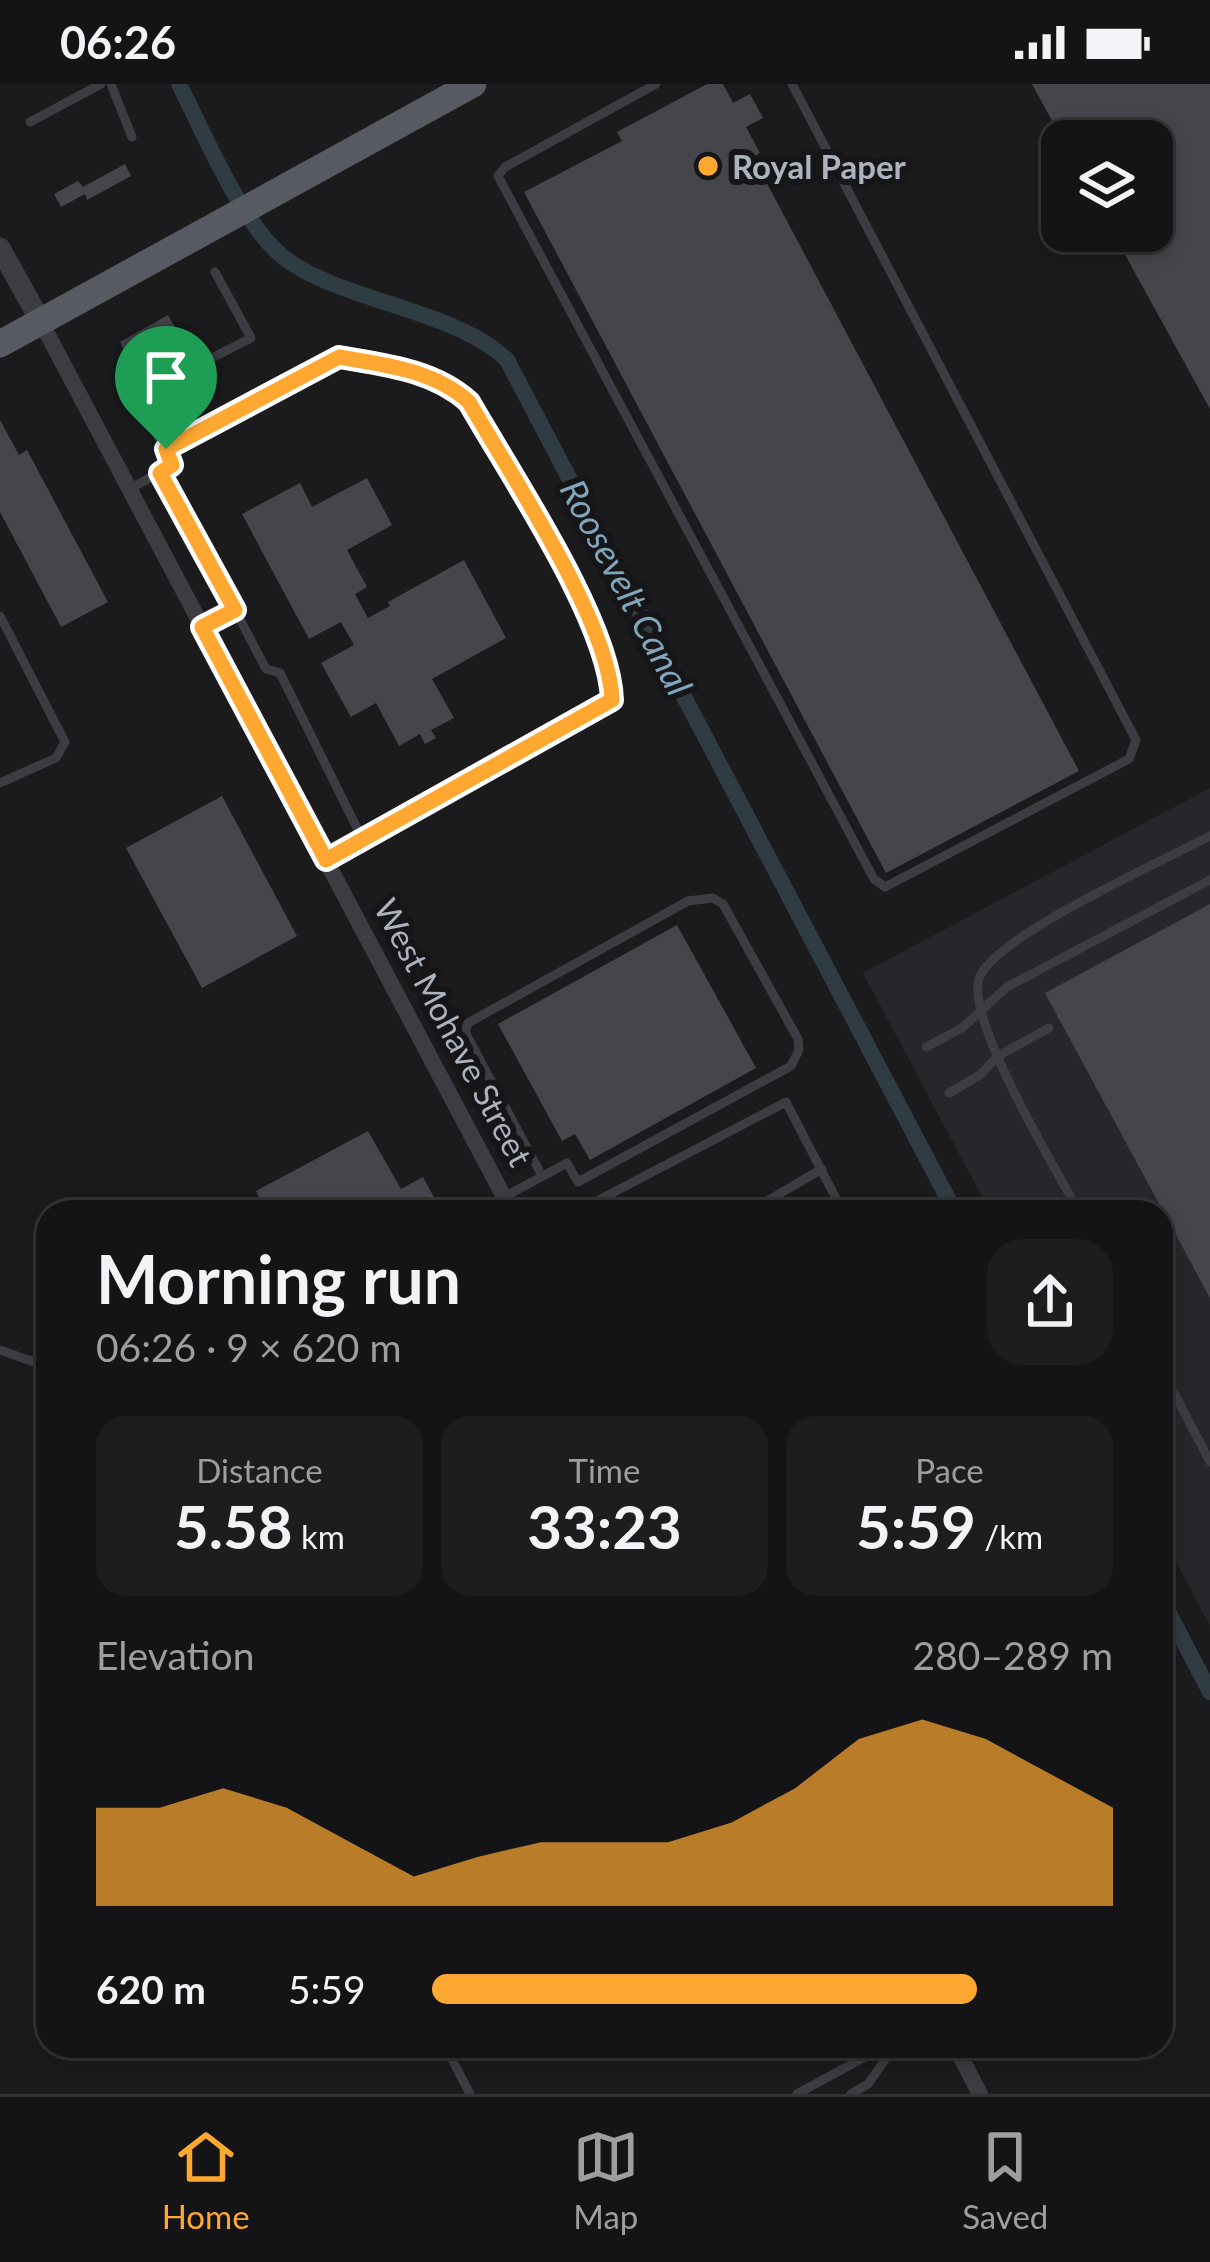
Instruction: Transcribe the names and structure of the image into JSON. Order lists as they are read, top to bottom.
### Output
{
  "streets": {
    "street": ["West Mohave Street"]
  },
  "water": ["Roosevelt Canal"],
  "places": ["Royal Paper"],
  "page": {
    "status": "06:26",
    "heading": ["Morning run", "06:26 · 9 × 620 m"],
    "stats": [
      ["Distance", "5.58 km"],
      ["Time", "33:23"],
      ["Pace", "5:59 /km"]
    ],
    "chart": ["Elevation", "280–289 m"],
    "list": [
      {
        "name": "620 m",
        "note": "5:59"
      }
    ],
    "tabs": ["Home", "Map", "Saved"]
  }
}
